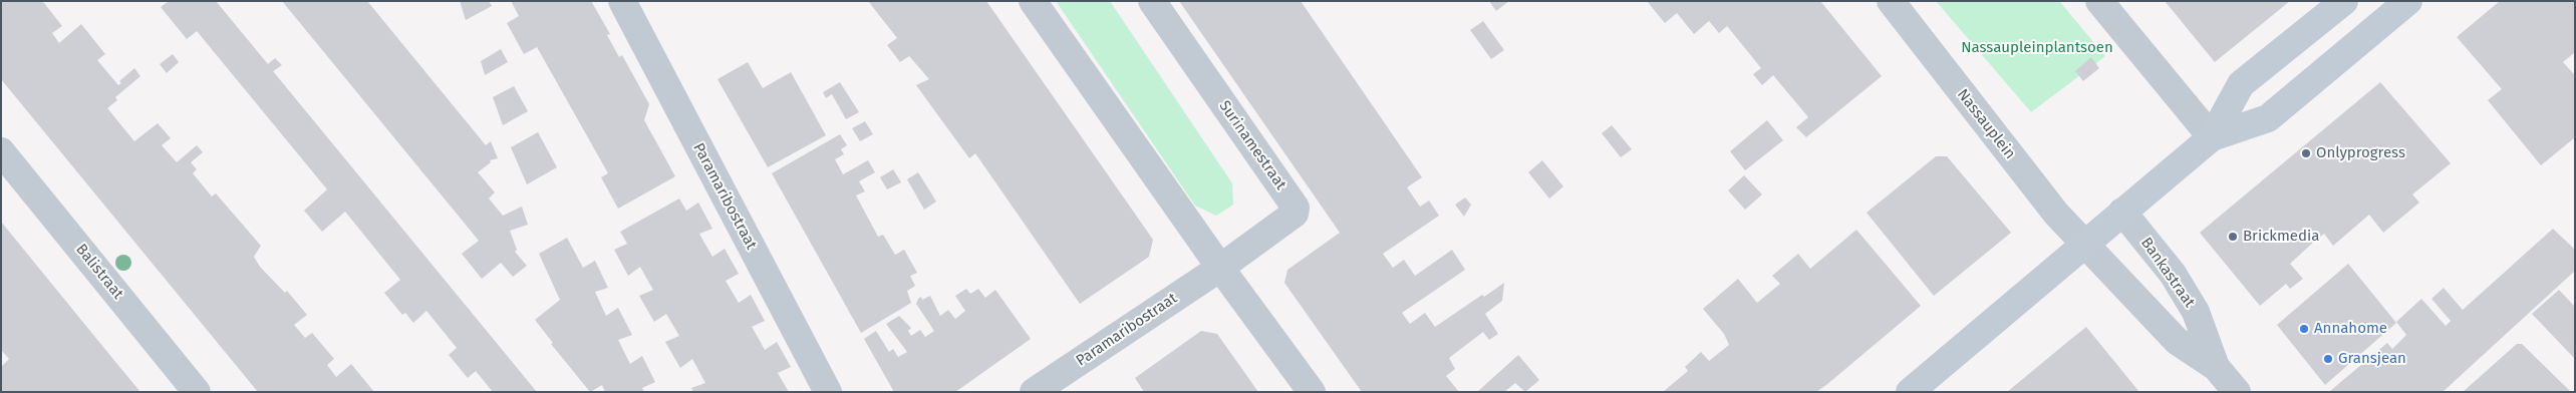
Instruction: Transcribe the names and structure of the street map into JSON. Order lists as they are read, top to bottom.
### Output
{
  "streets": {
    "street": [
      "Nassauplein",
      "Surinamestraat",
      "Paramaribostraat",
      "Balistraat",
      "Bankastraat"
    ]
  },
  "crossings": [
    ["Nassauplein", "Bankastraat"],
    ["Surinamestraat", "Paramaribostraat"]
  ],
  "parks": ["Nassaupleinplantsoen"],
  "places": [
    "Onlyprogress",
    "Brickmedia",
    "Annahome",
    "Gransjean"
  ]
}
